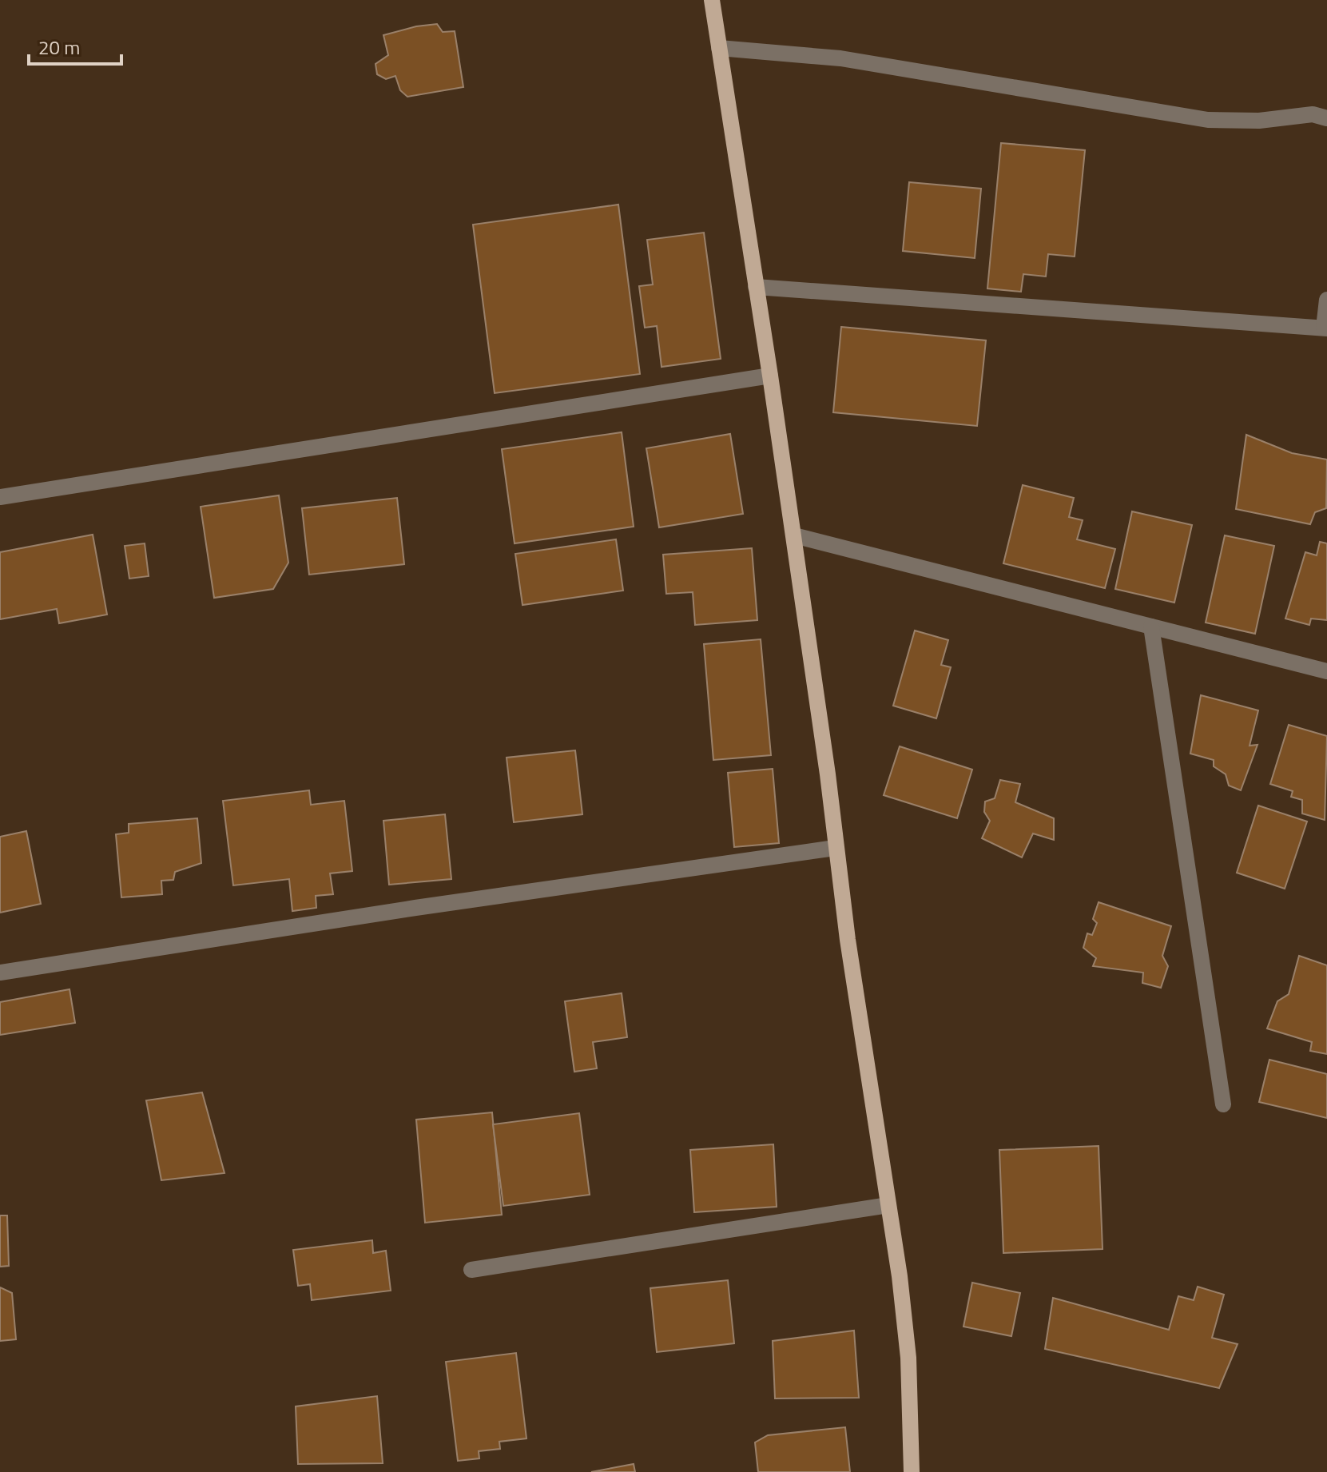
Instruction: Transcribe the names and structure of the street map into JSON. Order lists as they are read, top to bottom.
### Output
{
  "scale_bar": "20 m"
}
